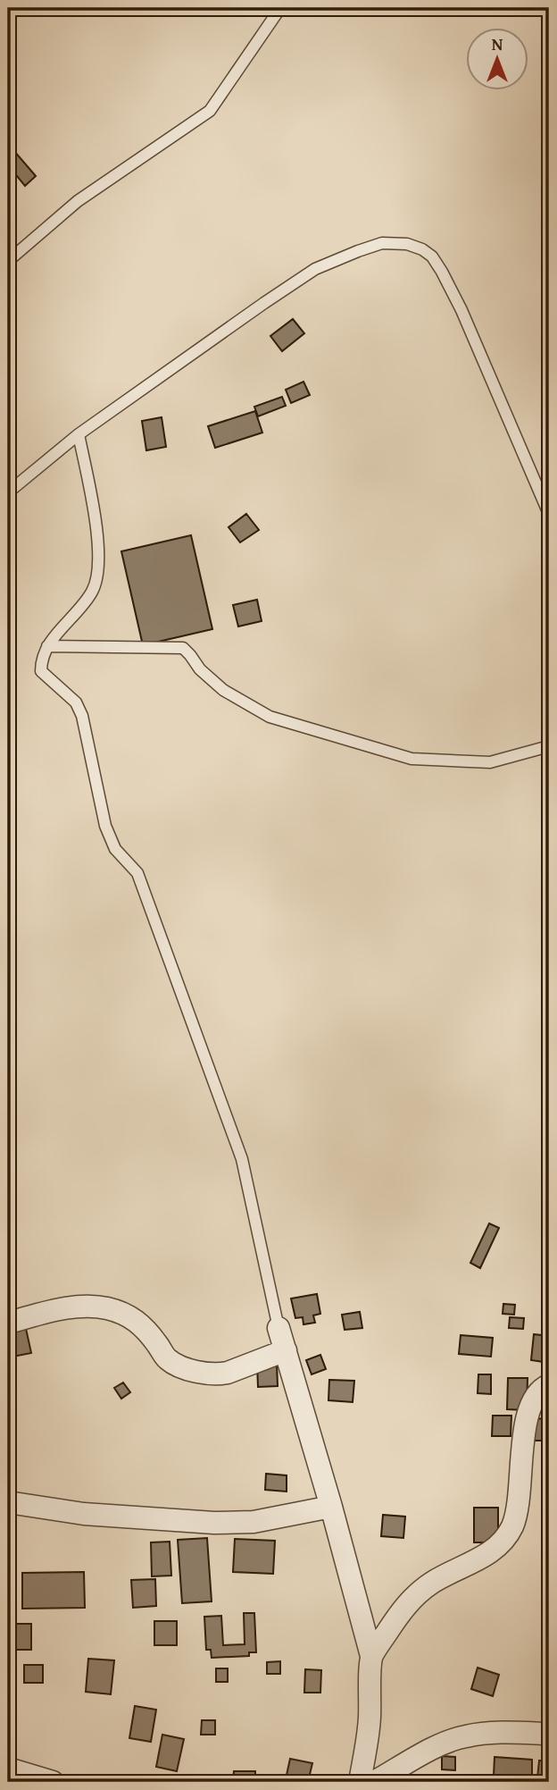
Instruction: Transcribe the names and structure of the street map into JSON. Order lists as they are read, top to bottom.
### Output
{
  "north": "top"
}
